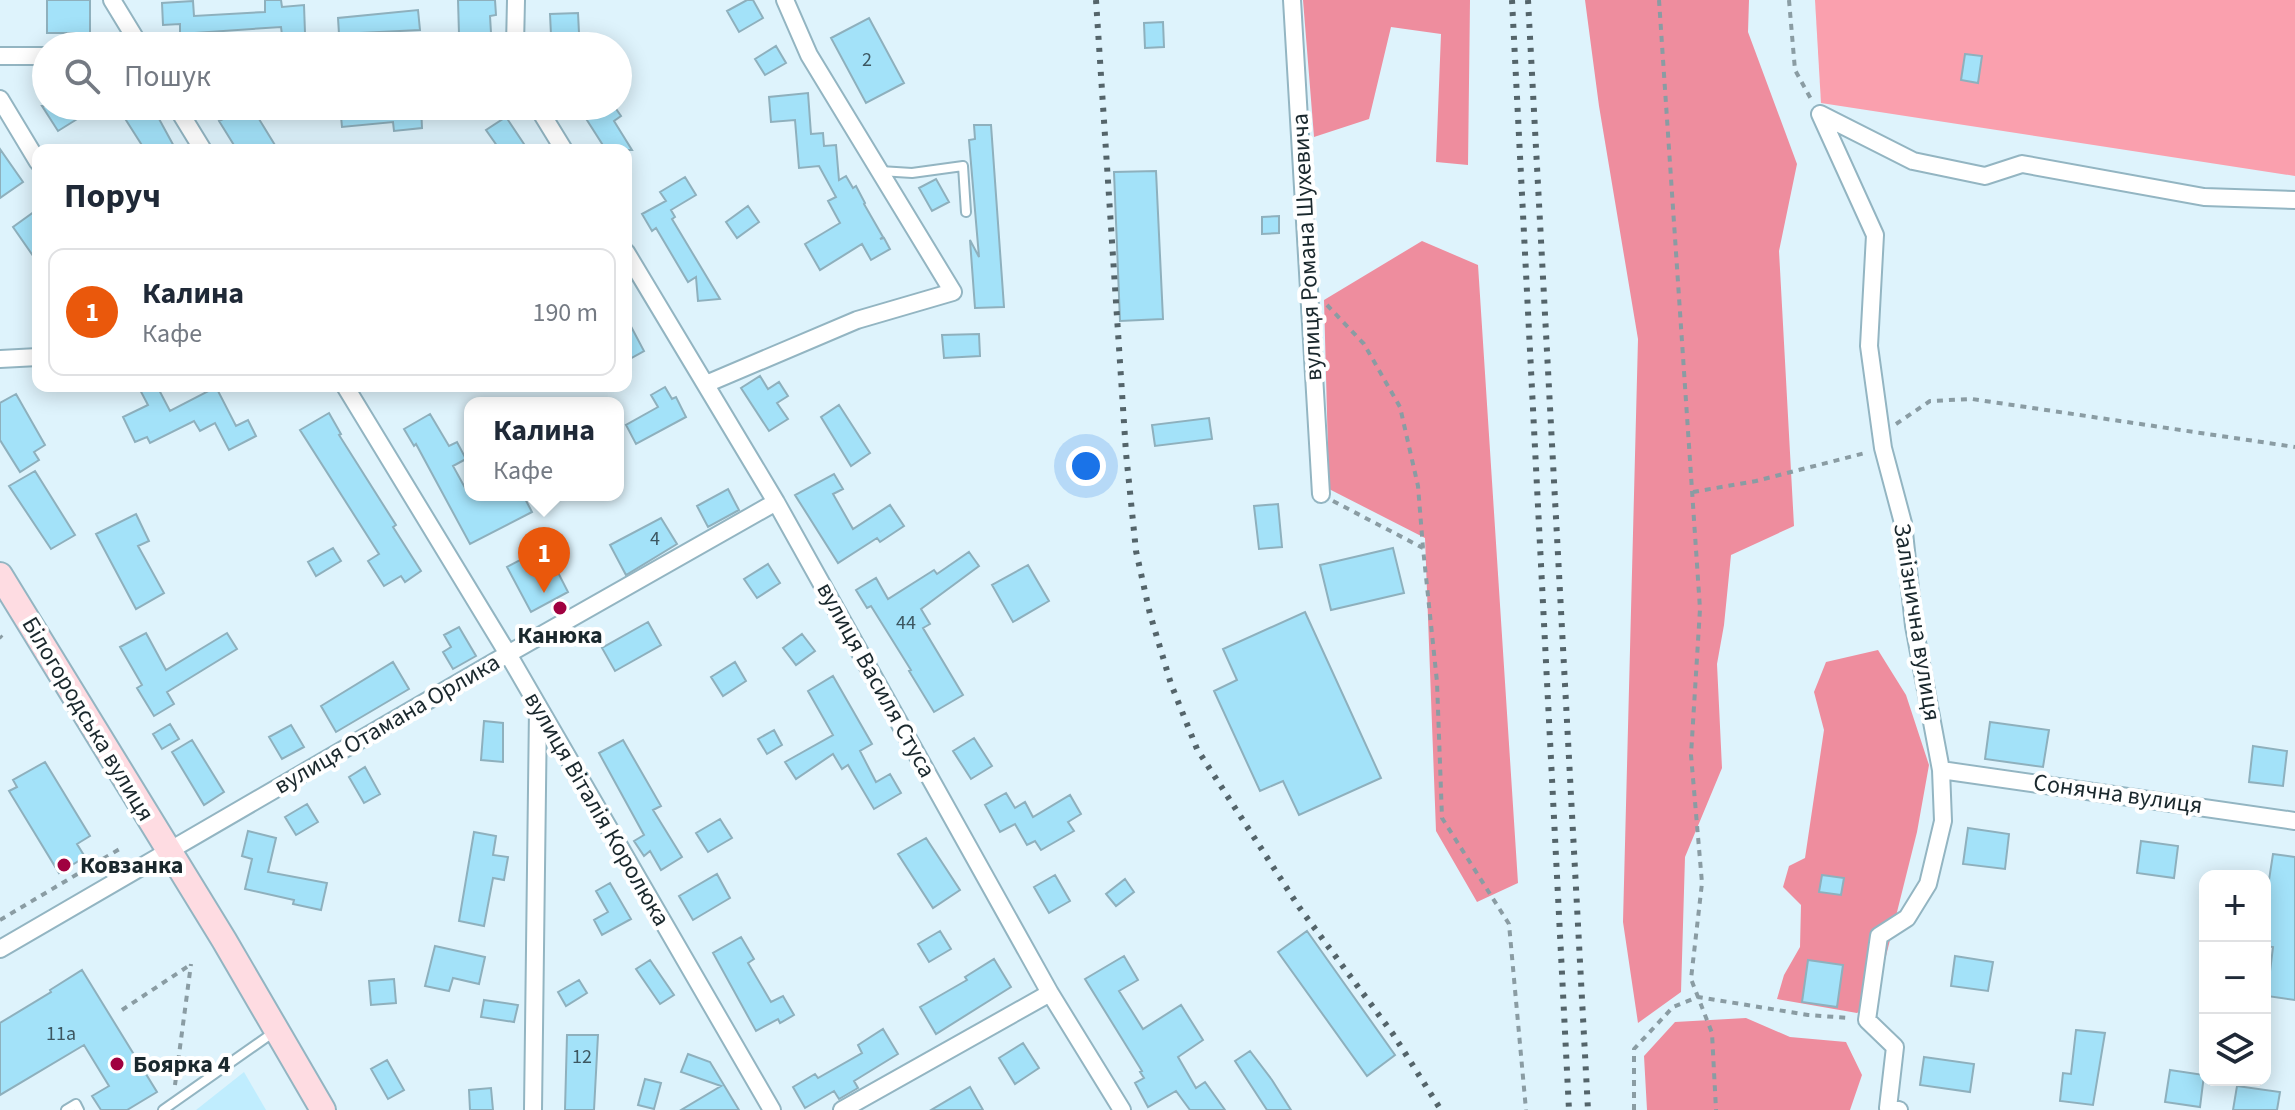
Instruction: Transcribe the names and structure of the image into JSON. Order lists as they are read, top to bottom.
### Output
{
  "streets": {
    "street": [
      "вулиця Романа Шухевича",
      "Залізнична вулиця",
      "вулиця Василя Стуса",
      "Білогородська вулиця",
      "вулиця Отамана Орлика",
      "Сонячна вулиця",
      "вулиця Віталія Королюка"
    ]
  },
  "crossings": [
    ["Залізнична вулиця", "Сонячна вулиця"],
    ["вулиця Василя Стуса", "вулиця Отамана Орлика"],
    ["Білогородська вулиця", "вулиця Отамана Орлика"],
    ["вулиця Отамана Орлика", "вулиця Віталія Королюка"]
  ],
  "places": ["Канюка", "Ковзанка", "Боярка 4"],
  "house_numbers": [
    "2",
    "4",
    "44",
    "11а",
    "12"
  ],
  "page": {
    "search": "Пошук",
    "heading": "Поруч",
    "list": [
      {
        "mark": "1",
        "name": "Калина",
        "note": "Кафе",
        "value": "190 m"
      }
    ],
    "popup": ["Калина", "Кафе"],
    "pins": "1",
    "map_buttons": ["+", "−"]
  }
}
